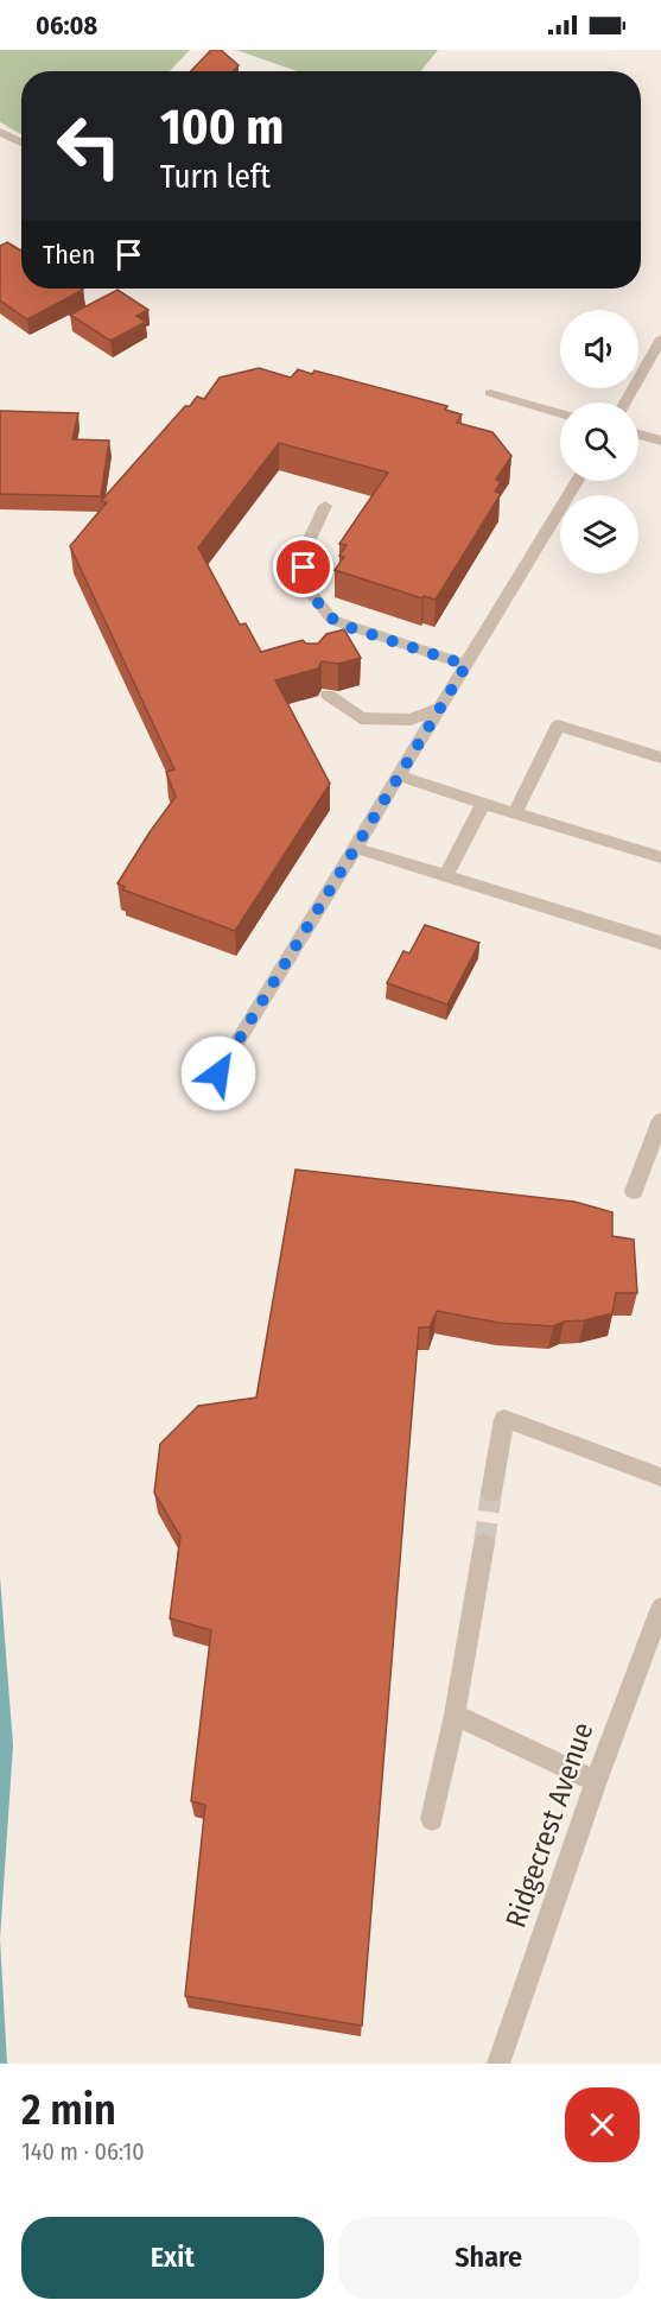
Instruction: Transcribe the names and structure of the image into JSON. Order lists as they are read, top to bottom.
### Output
{
  "streets": {
    "street": ["Ridgecrest Avenue"]
  },
  "page": {
    "status": "06:08",
    "turn": ["100 m", "Turn left"],
    "then": "Then",
    "heading": ["2 min", "140 m · 06:10"],
    "buttons": ["Exit", "Share"]
  }
}
